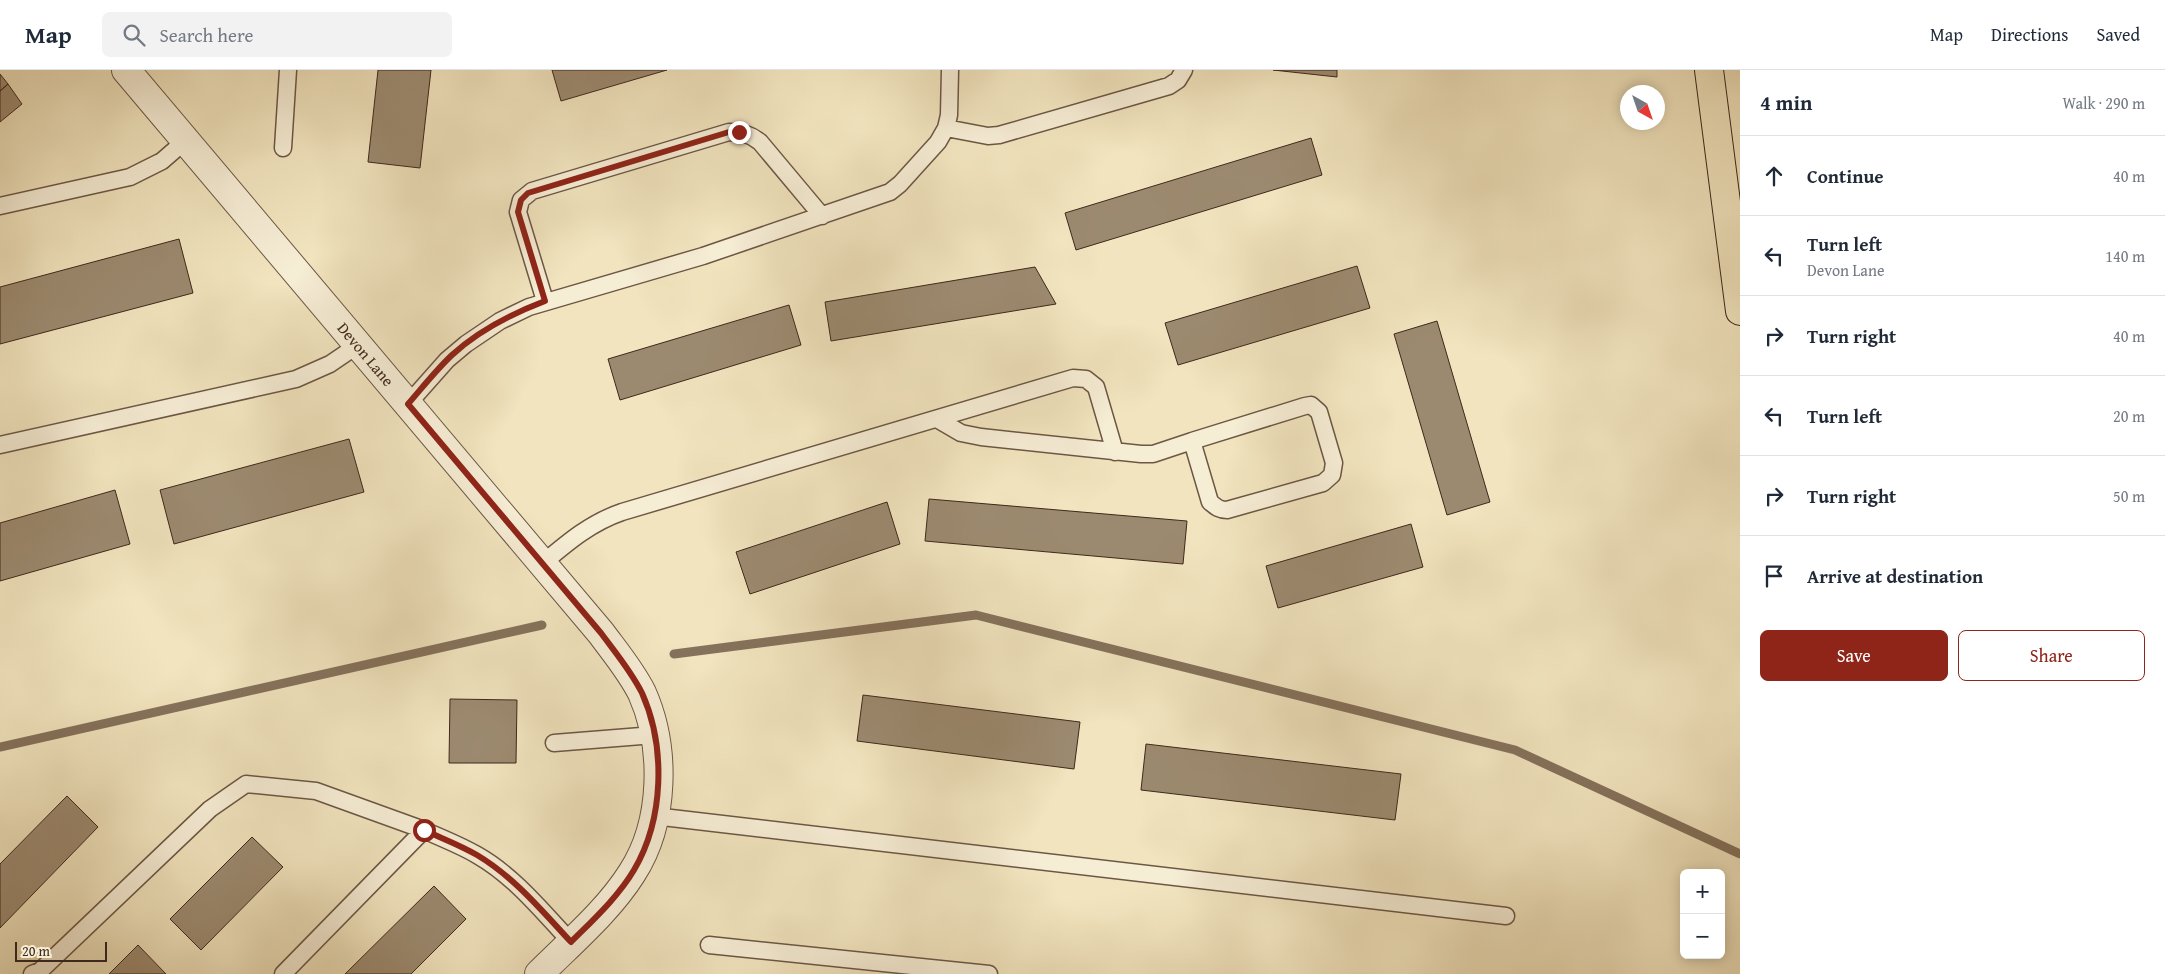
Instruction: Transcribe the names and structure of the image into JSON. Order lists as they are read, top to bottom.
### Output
{
  "streets": {
    "street": ["Devon Lane"]
  },
  "scale_bar": "20 m",
  "north": "bottom right",
  "page": {
    "header": "Map",
    "search": "Search here",
    "nav": ["Map", "Directions", "Saved"],
    "heading": ["4 min", "Walk · 290 m"],
    "list": [
      ["Continue", "40 m"],
      ["Turn left", "Devon Lane", "140 m"],
      ["Turn right", "40 m"],
      ["Turn left", "20 m"],
      ["Turn right", "50 m"],
      "Arrive at destination"
    ],
    "buttons": ["Save", "Share"],
    "map_buttons": ["+", "−"],
    "scale": "20 m"
  }
}
